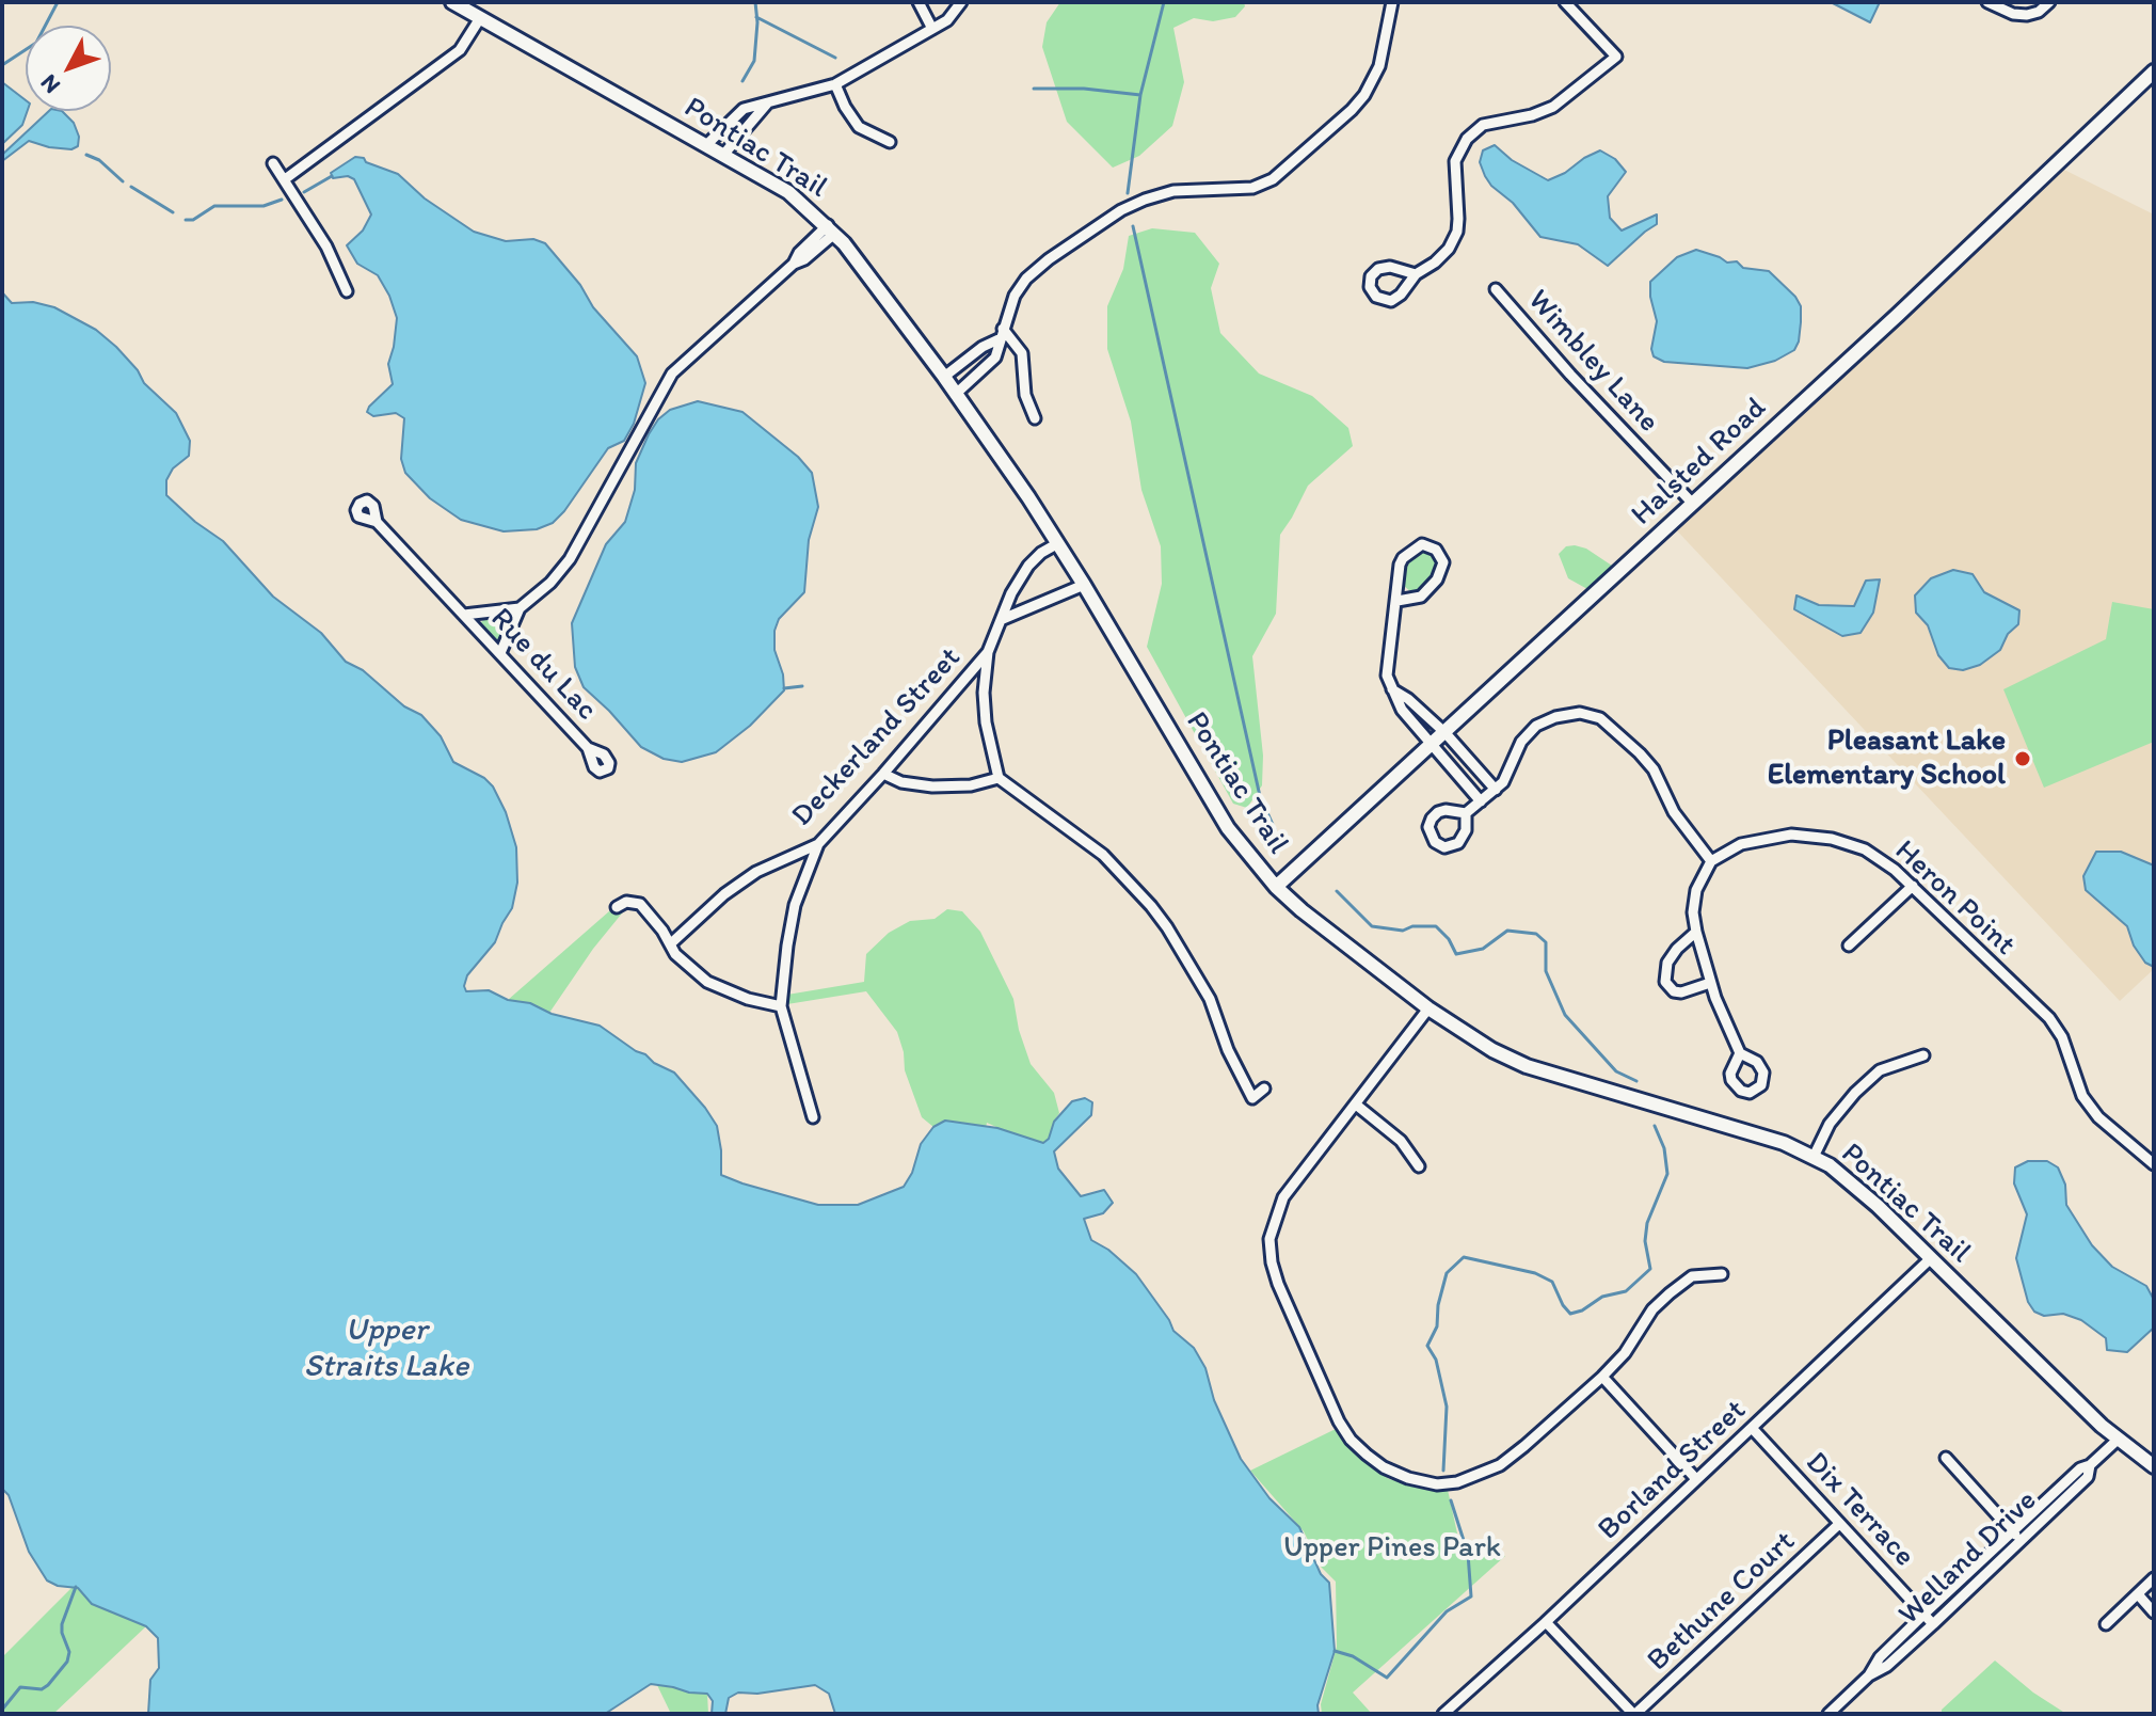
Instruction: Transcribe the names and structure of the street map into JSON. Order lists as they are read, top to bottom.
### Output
{
  "streets": {
    "main road": ["Pontiac Trail", "Halsted Road"],
    "street": [
      "Wimbley Lane",
      "Rue du Lac",
      "Deckerland Street",
      "Heron Point",
      "Borland Street",
      "Dix Terrace",
      "Welland Drive",
      "Bethune Court"
    ]
  },
  "crossings": [
    ["Pontiac Trail", "Halsted Road"],
    ["Pontiac Trail", "Deckerland Street"],
    ["Pontiac Trail", "Borland Street"],
    ["Pontiac Trail", "Welland Drive"],
    ["Wimbley Lane", "Halsted Road"],
    ["Borland Street", "Dix Terrace"],
    ["Dix Terrace", "Welland Drive"],
    ["Dix Terrace", "Bethune Court"]
  ],
  "water": ["Upper Straits Lake"],
  "parks": ["Upper Pines Park"],
  "places": ["Pleasant Lake Elementary School"],
  "north": "bottom left"
}
